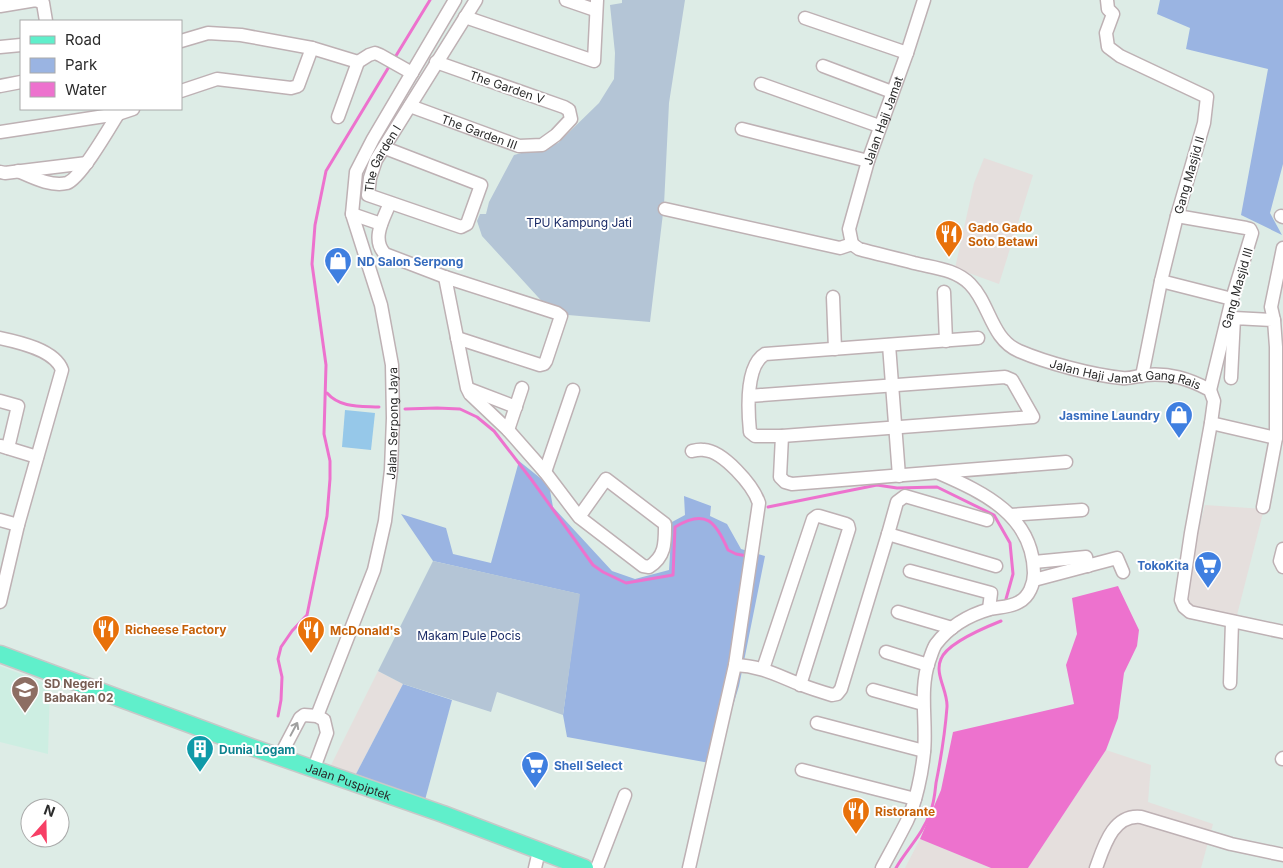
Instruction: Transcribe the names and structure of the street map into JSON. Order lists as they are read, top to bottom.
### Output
{
  "streets": {
    "main road": ["Jalan Puspiptek"],
    "street": [
      "The Garden V",
      "Jalan Haji Jamat",
      "The Garden III",
      "The Garden I",
      "Gang Masjid II",
      "Gang Masjid III",
      "Jalan Haji Jamat Gang Rais",
      "Jalan Serpong Jaya"
    ]
  },
  "crossings": [
    ["The Garden V", "The Garden III"],
    ["The Garden V", "The Garden I"],
    ["Jalan Haji Jamat", "Jalan Haji Jamat Gang Rais"],
    ["The Garden III", "The Garden I"],
    ["Gang Masjid II", "Gang Masjid III"],
    ["Gang Masjid II", "Jalan Haji Jamat Gang Rais"],
    ["Gang Masjid III", "Jalan Haji Jamat Gang Rais"]
  ],
  "parks": ["TPU Kampung Jati", "Makam Pule Pocis"],
  "places": {
    "restaurant": [
      "Gado Gado Soto Betawi",
      "Richeese Factory",
      "McDonald's",
      "Ristorante"
    ],
    "shop": ["ND Salon Serpong", "Jasmine Laundry"],
    "supermarket": ["TokoKita", "Shell Select"],
    "school or university": ["SD Negeri Babakan 02"],
    "building": ["Dunia Logam"]
  },
  "legend": ["Road", "Park", "Water"],
  "north": "top"
}
